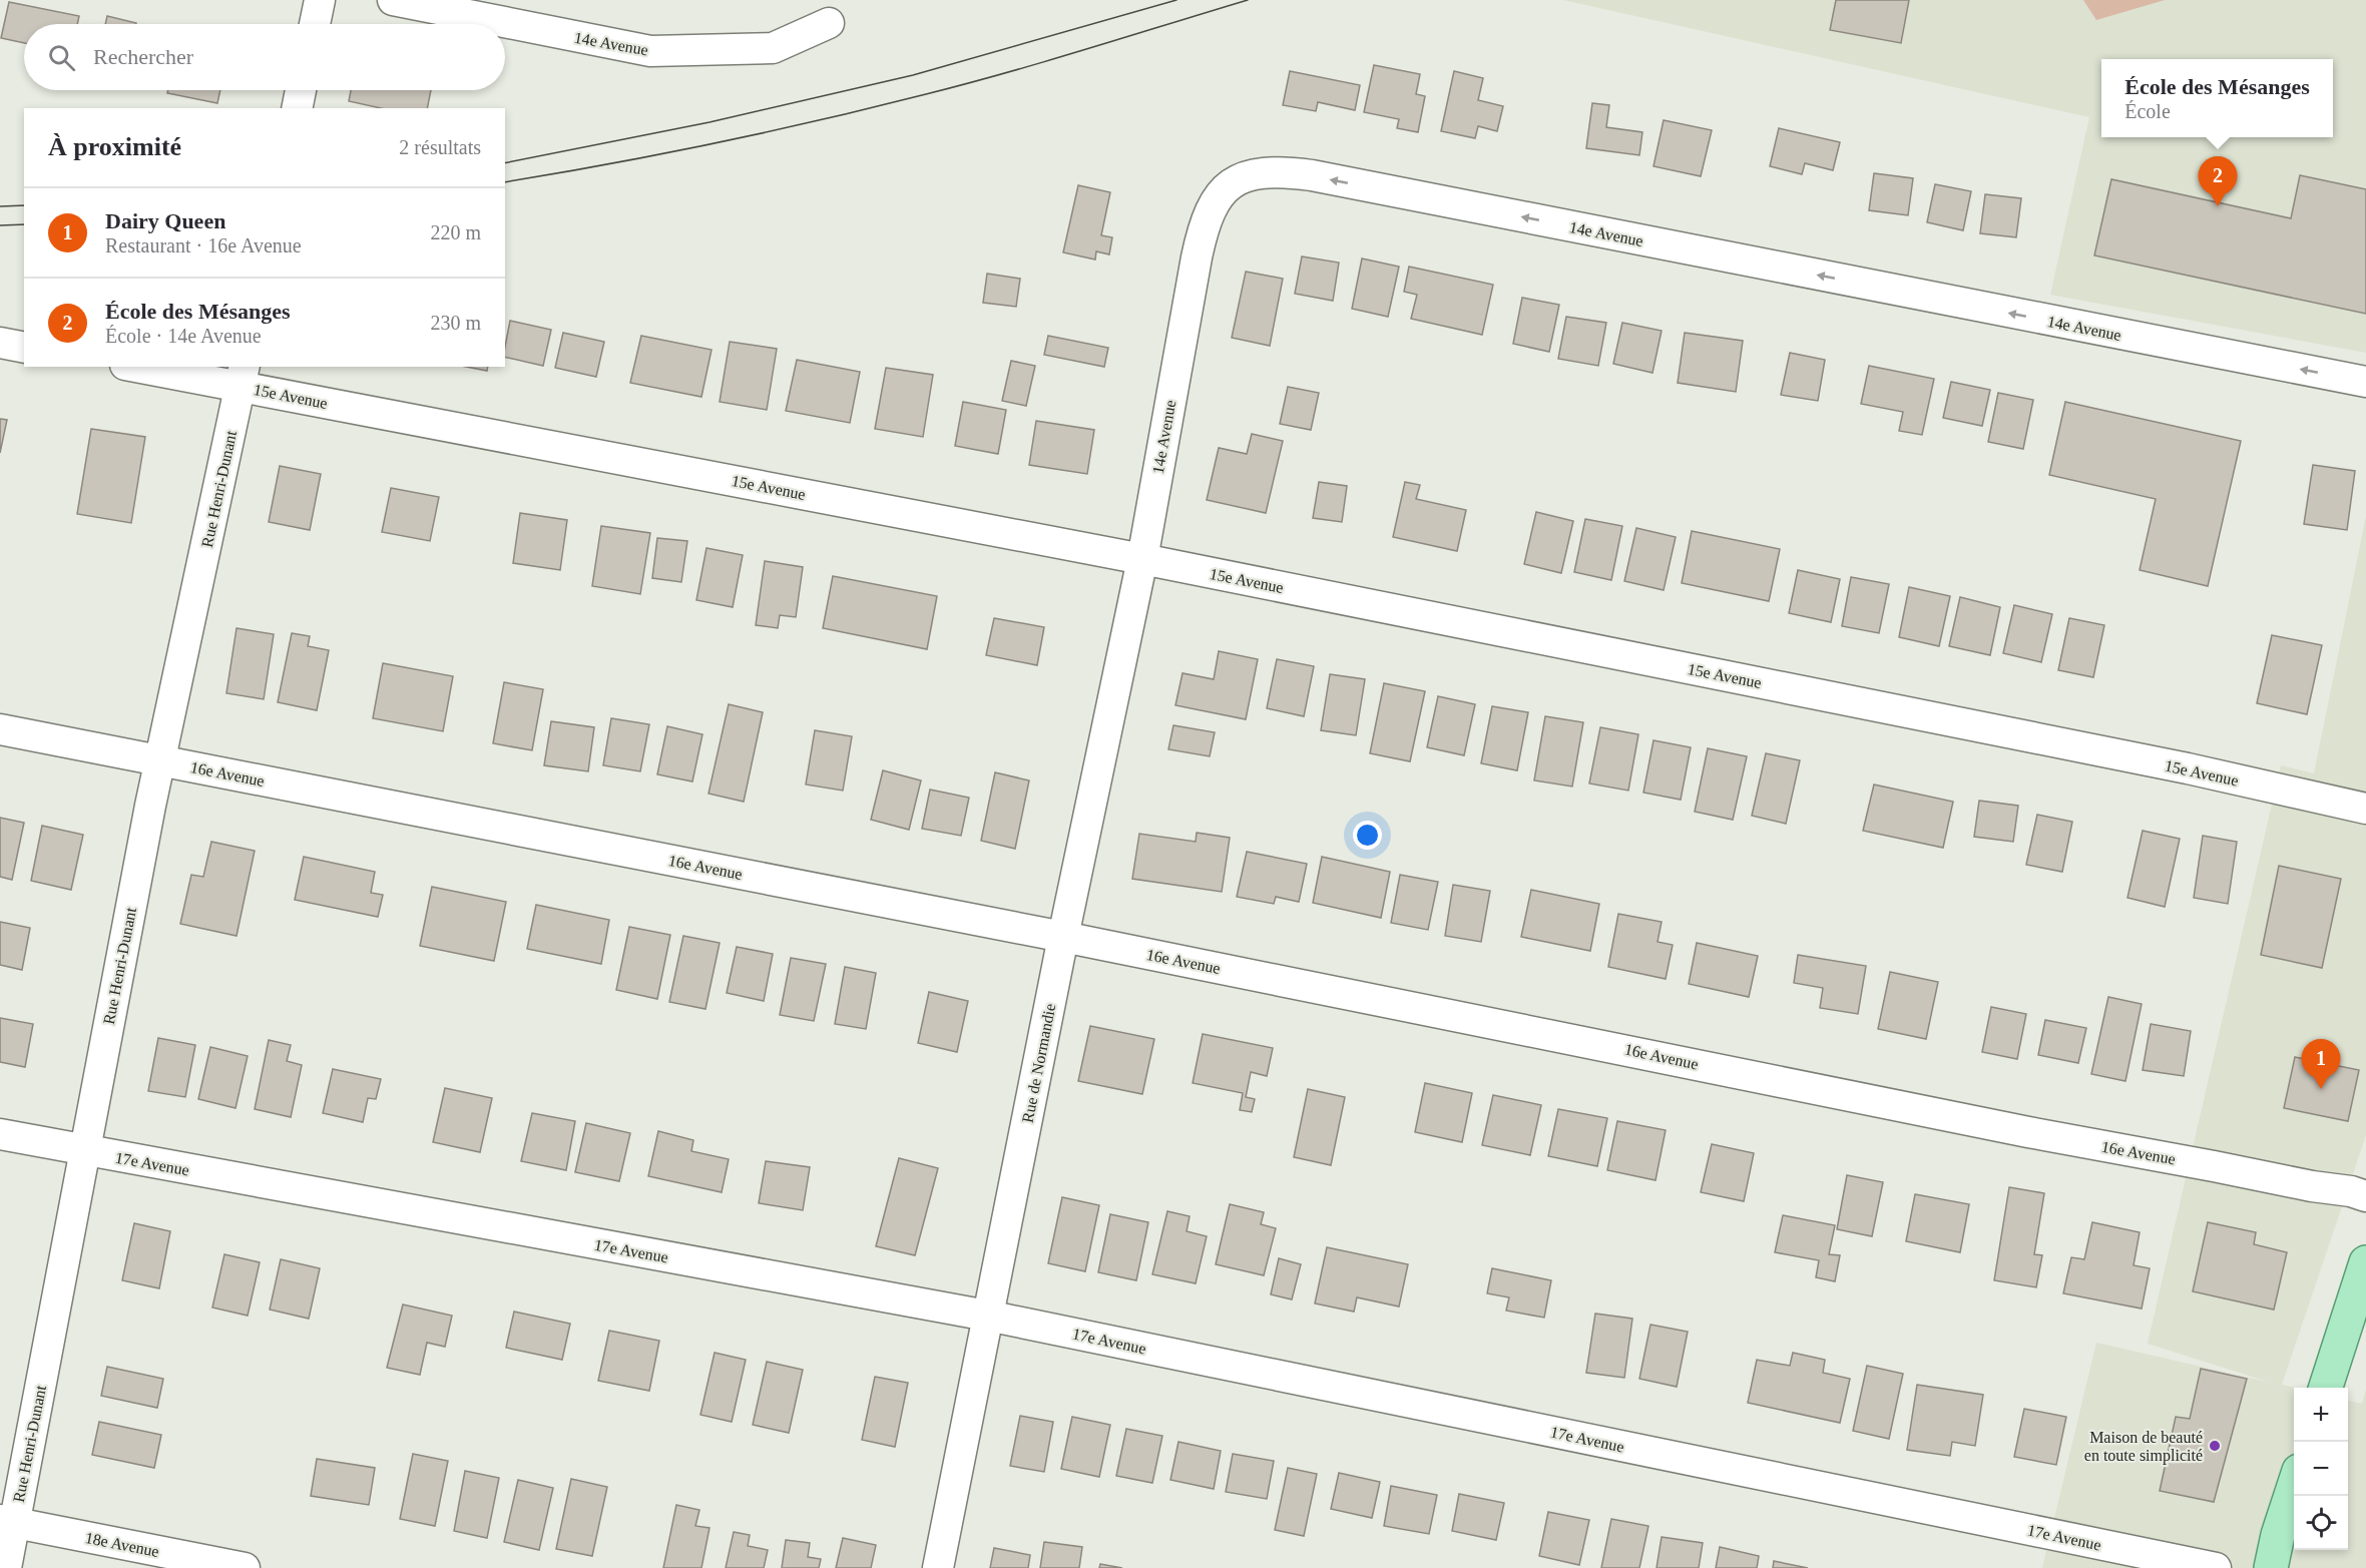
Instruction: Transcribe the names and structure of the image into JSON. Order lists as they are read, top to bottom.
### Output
{
  "streets": {
    "street": [
      "14e Avenue",
      "15e Avenue",
      "Rue Henri-Dunant",
      "16e Avenue",
      "Rue de Normandie",
      "17e Avenue",
      "18e Avenue"
    ]
  },
  "crossings": [
    ["14e Avenue", "15e Avenue"],
    ["14e Avenue", "Rue de Normandie"],
    ["15e Avenue", "Rue Henri-Dunant"],
    ["15e Avenue", "Rue de Normandie"],
    ["Rue Henri-Dunant", "16e Avenue"],
    ["Rue Henri-Dunant", "17e Avenue"],
    ["Rue Henri-Dunant", "18e Avenue"],
    ["16e Avenue", "Rue de Normandie"],
    ["Rue de Normandie", "17e Avenue"]
  ],
  "places": ["Maison de beauté en toute simplicité"],
  "page": {
    "search": "Rechercher",
    "popup": ["École des Mésanges", "École"],
    "heading": ["À proximité", "2 résultats"],
    "pins": ["2", "1"],
    "list": [
      {
        "mark": "1",
        "name": "Dairy Queen",
        "note": "Restaurant · 16e Avenue",
        "value": "220 m"
      },
      {
        "mark": "2",
        "name": "École des Mésanges",
        "note": "École · 14e Avenue",
        "value": "230 m"
      }
    ],
    "map_buttons": ["+", "−"]
  }
}
